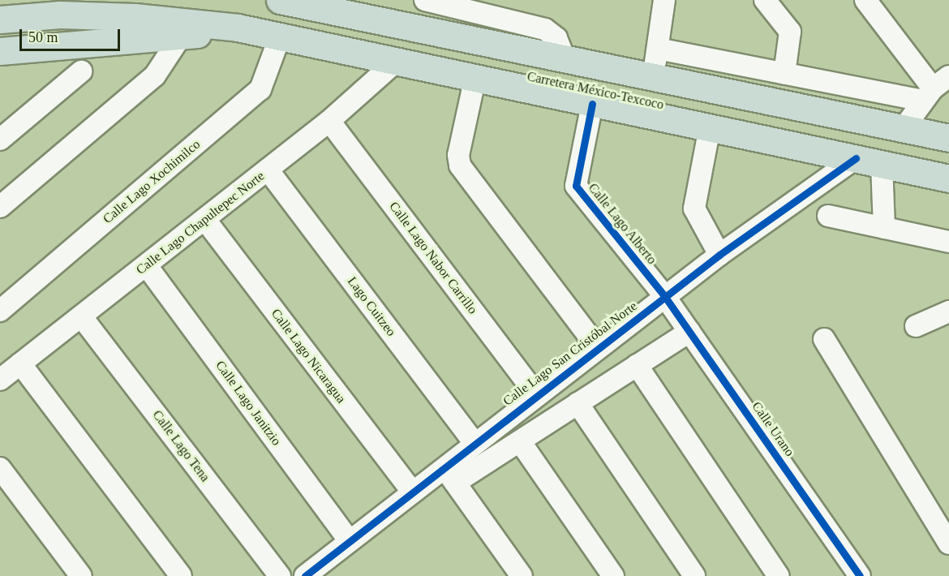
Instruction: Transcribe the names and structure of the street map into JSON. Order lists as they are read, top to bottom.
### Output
{
  "streets": {
    "highway": ["Carretera México-Texcoco"],
    "street": [
      "Calle Lago Xochimilco",
      "Calle Lago Chapultepec Norte",
      "Calle Lago Alberto",
      "Calle Lago Nabor Carrillo",
      "Lago Cuitzeo",
      "Calle Lago San Cristóbal Norte",
      "Calle Lago Nicaragua",
      "Calle Lago Janitzio",
      "Calle Urano",
      "Calle Lago Tena"
    ]
  },
  "crossings": [
    ["Carretera México-Texcoco", "Calle Lago Xochimilco"],
    ["Carretera México-Texcoco", "Calle Lago Chapultepec Norte"],
    ["Carretera México-Texcoco", "Calle Lago Alberto"],
    ["Carretera México-Texcoco", "Calle Lago San Cristóbal Norte"],
    ["Calle Lago Chapultepec Norte", "Calle Lago Nabor Carrillo"],
    ["Calle Lago Chapultepec Norte", "Lago Cuitzeo"],
    ["Calle Lago Chapultepec Norte", "Calle Lago Nicaragua"],
    ["Calle Lago Chapultepec Norte", "Calle Lago Janitzio"],
    ["Calle Lago Chapultepec Norte", "Calle Lago Tena"],
    ["Calle Lago Alberto", "Calle Lago San Cristóbal Norte"],
    ["Calle Lago Alberto", "Calle Urano"],
    ["Calle Lago Nabor Carrillo", "Calle Lago San Cristóbal Norte"],
    ["Lago Cuitzeo", "Calle Lago San Cristóbal Norte"],
    ["Calle Lago San Cristóbal Norte", "Calle Lago Nicaragua"],
    ["Calle Lago San Cristóbal Norte", "Calle Lago Janitzio"],
    ["Calle Lago San Cristóbal Norte", "Calle Urano"]
  ],
  "scale_bar": "50 m"
}
